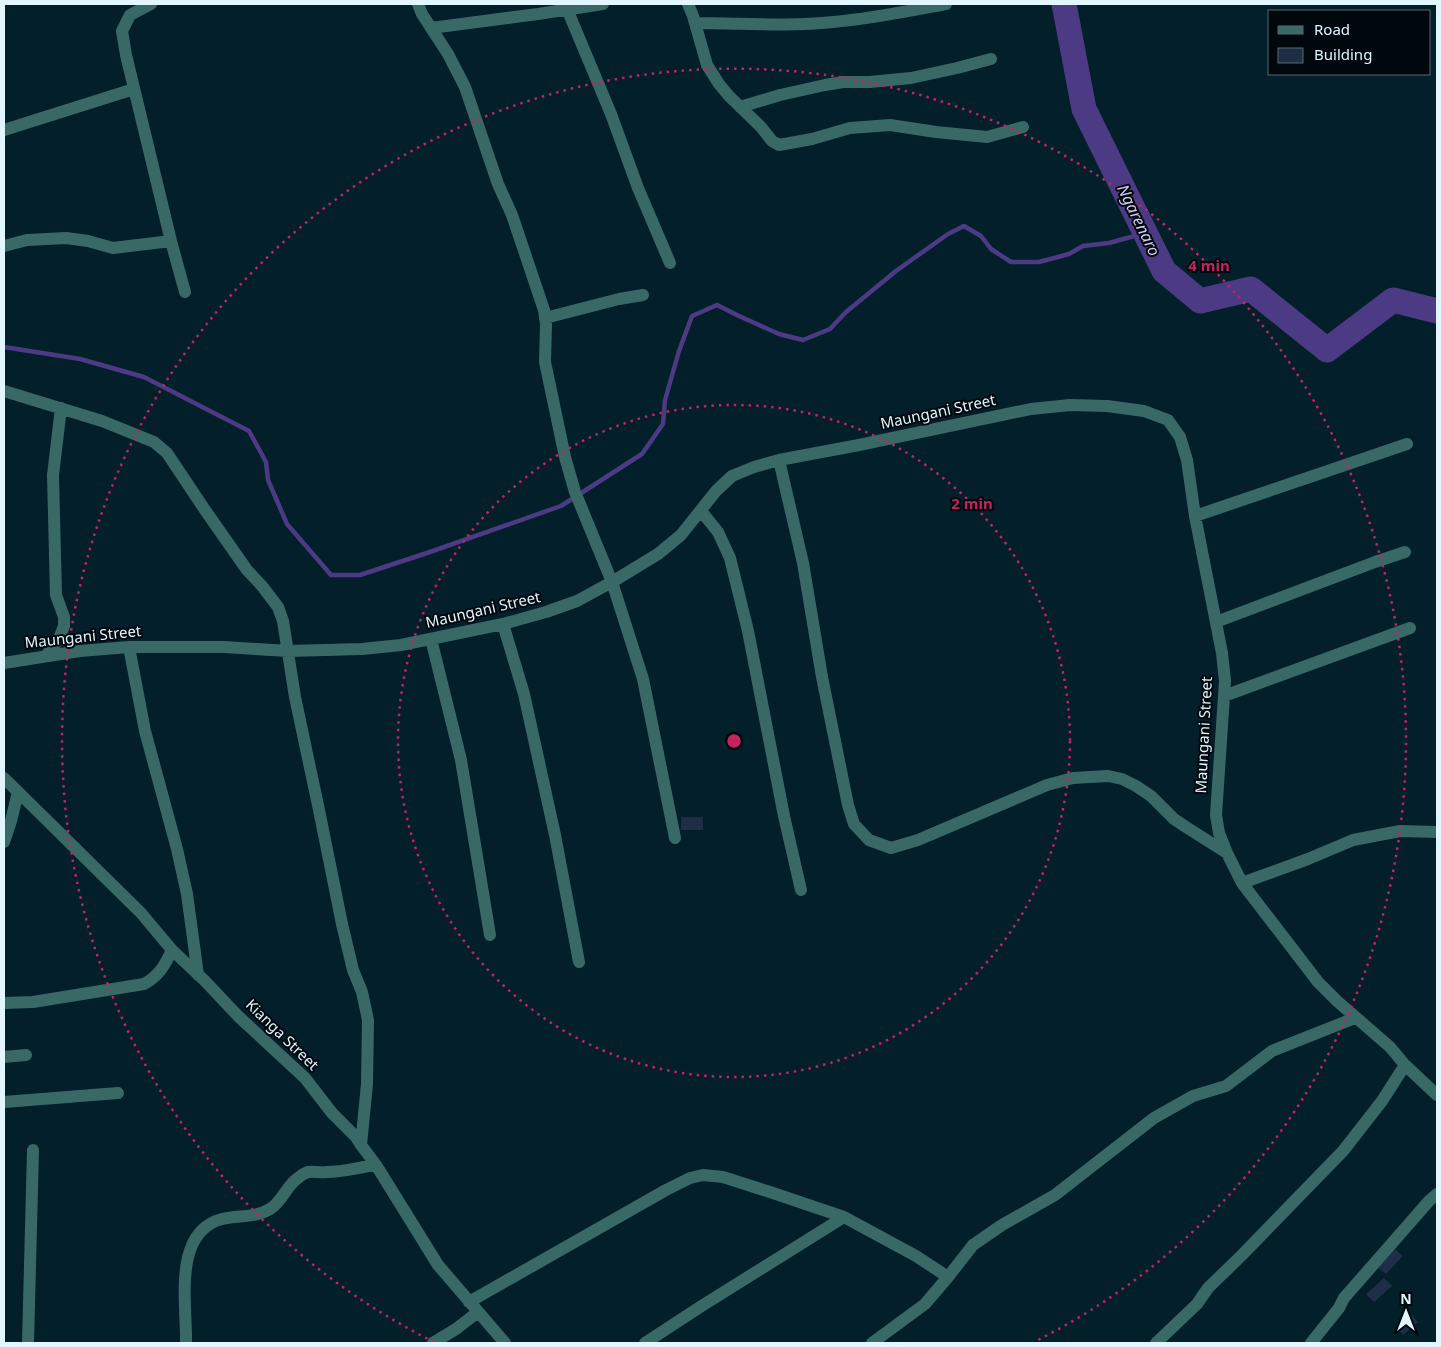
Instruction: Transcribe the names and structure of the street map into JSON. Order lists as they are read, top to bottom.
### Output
{
  "streets": {
    "street": ["Maungani Street", "Kianga Street"]
  },
  "water": ["Ngarenaro"],
  "legend": ["Road", "Building"],
  "north": "top",
  "rings": ["4 min", "2 min"]
}
